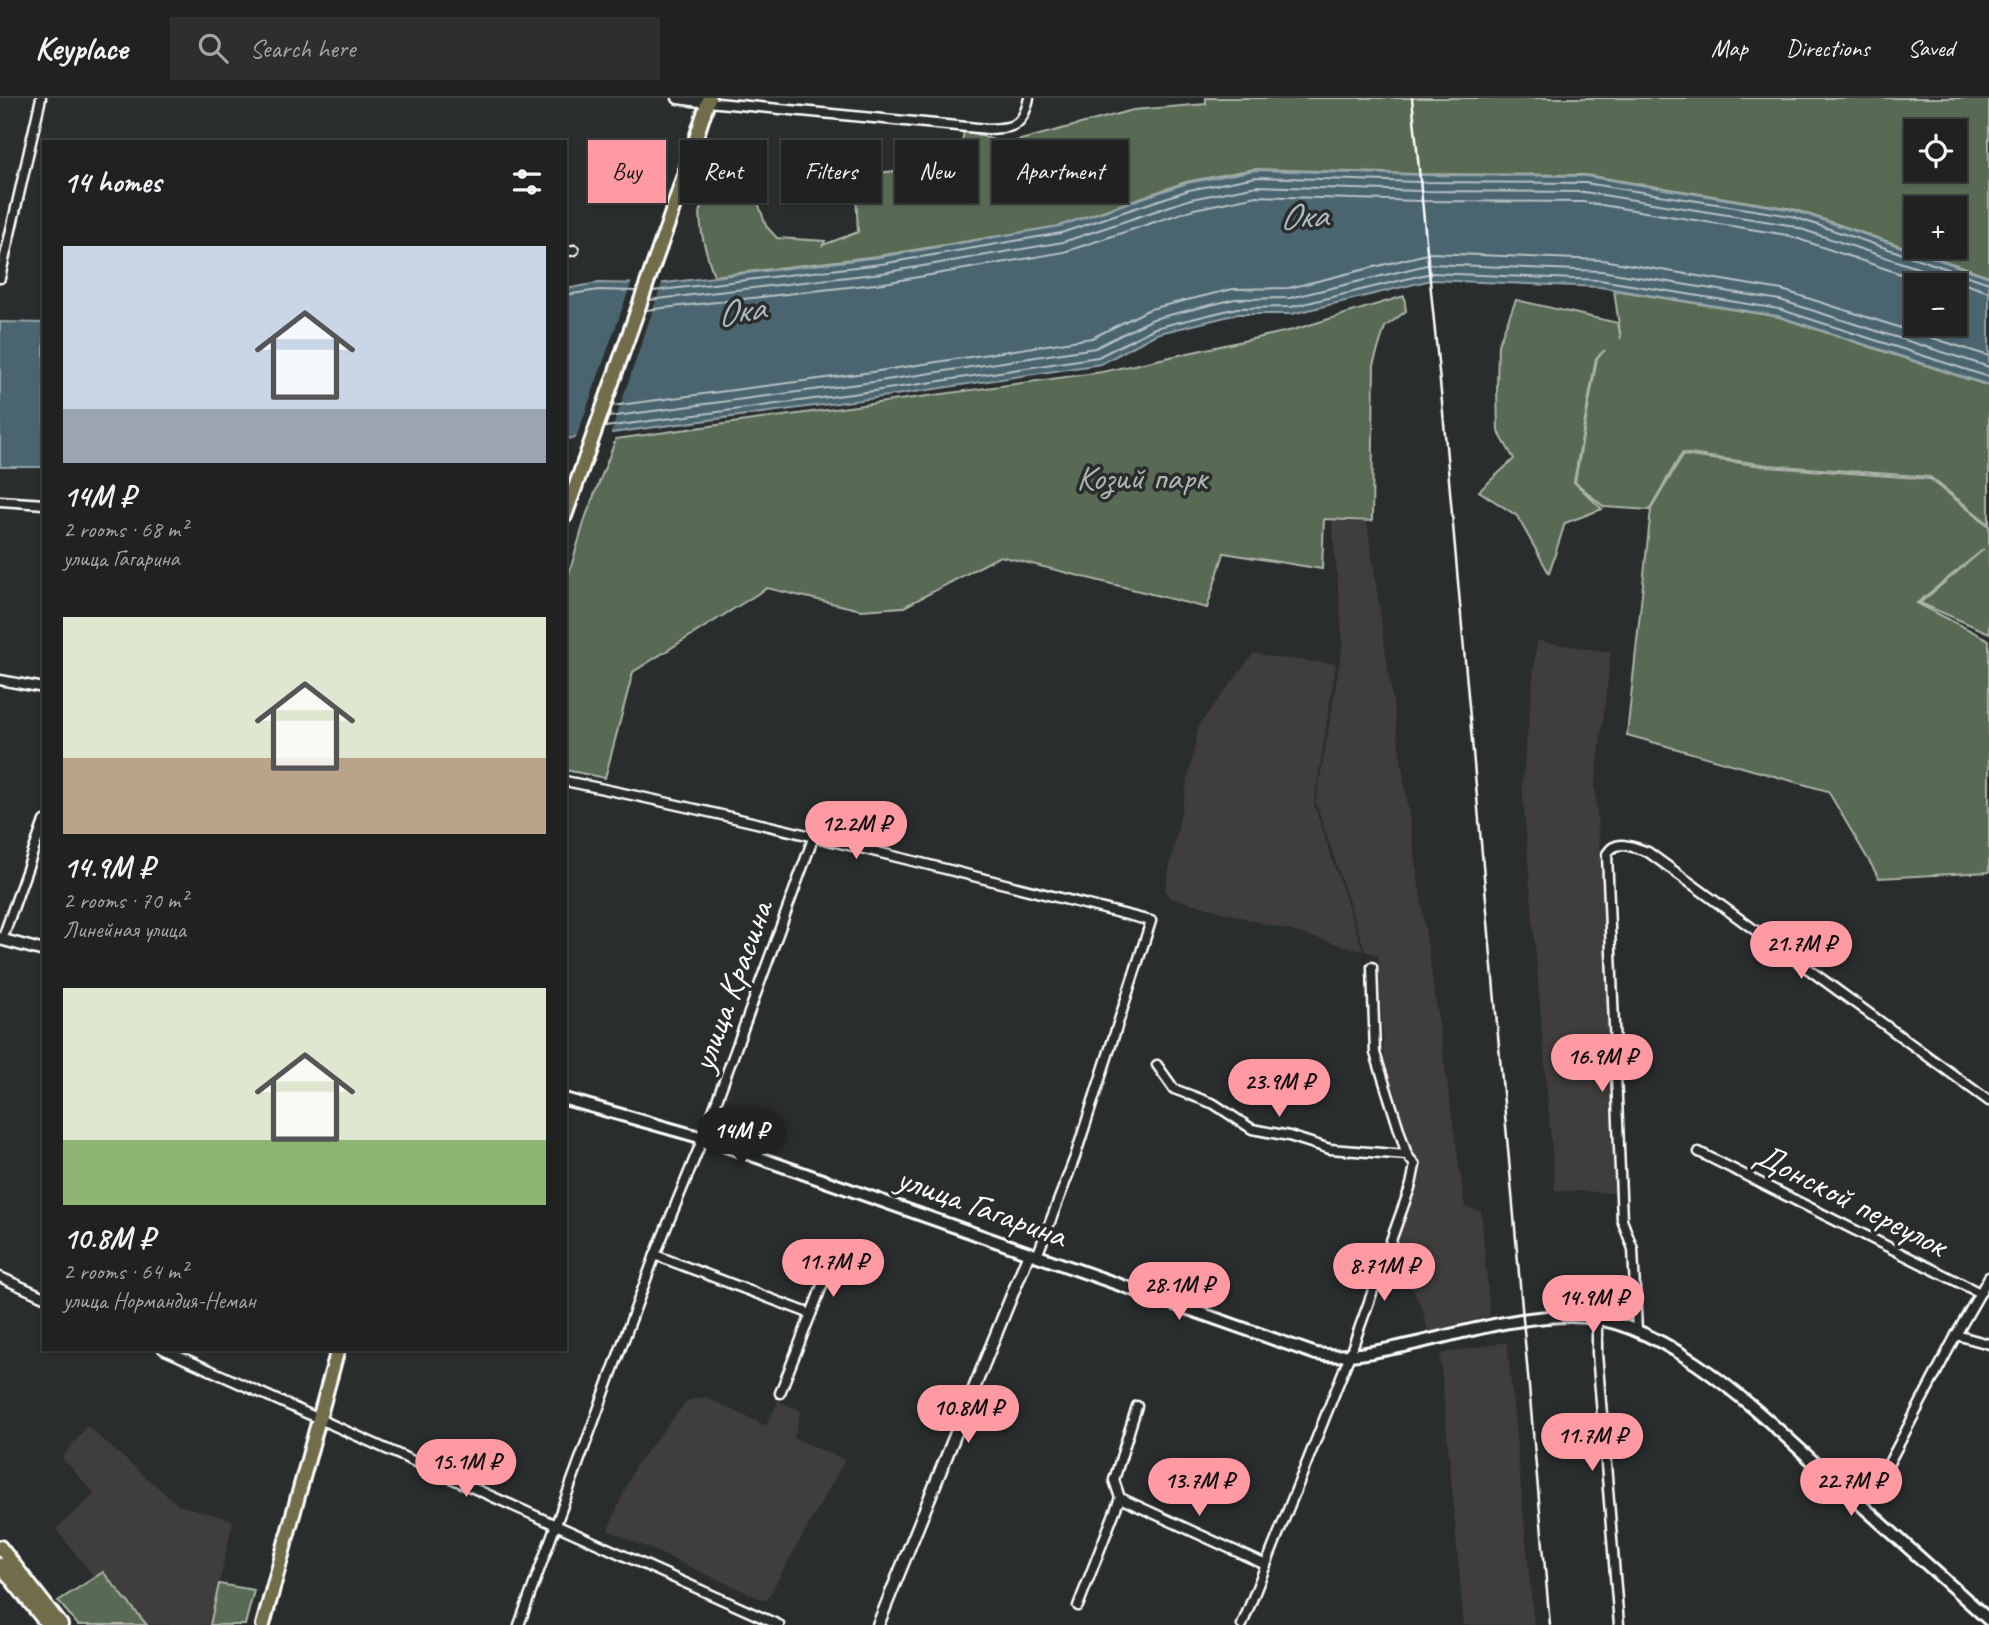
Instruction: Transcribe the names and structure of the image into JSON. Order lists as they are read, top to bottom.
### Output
{
  "streets": {
    "main road": ["улица Гагарина"],
    "street": ["улица Красина", "Донской переулок"]
  },
  "crossings": [
    ["улица Красина", "улица Гагарина"]
  ],
  "water": ["Ока"],
  "parks": ["Козий парк"],
  "page": {
    "header": "Keyplace",
    "search": "Search here",
    "nav": ["Map", "Directions", "Saved"],
    "map_buttons": ["+", "−"],
    "chip": [
      "Buy",
      "Rent",
      "Filters",
      "New",
      "Apartment"
    ],
    "heading": "14 homes",
    "list": [
      {
        "name": "14M ₽",
        "note": "2 rooms · 68 m² · улица Гагарина"
      },
      {
        "name": "14.9M ₽",
        "note": "2 rooms · 70 m² · Линейная улица"
      },
      {
        "name": "10.8M ₽",
        "note": "2 rooms · 64 m² · улица Нормандия-Неман"
      }
    ],
    "price": [
      "12.2M ₽",
      "21.7M ₽",
      "16.9M ₽",
      "23.9M ₽",
      "14M ₽",
      "11.7M ₽",
      "8.71M ₽",
      "28.1M ₽",
      "14.9M ₽",
      "10.8M ₽",
      "11.7M ₽",
      "15.1M ₽",
      "13.7M ₽",
      "22.7M ₽"
    ]
  }
}
